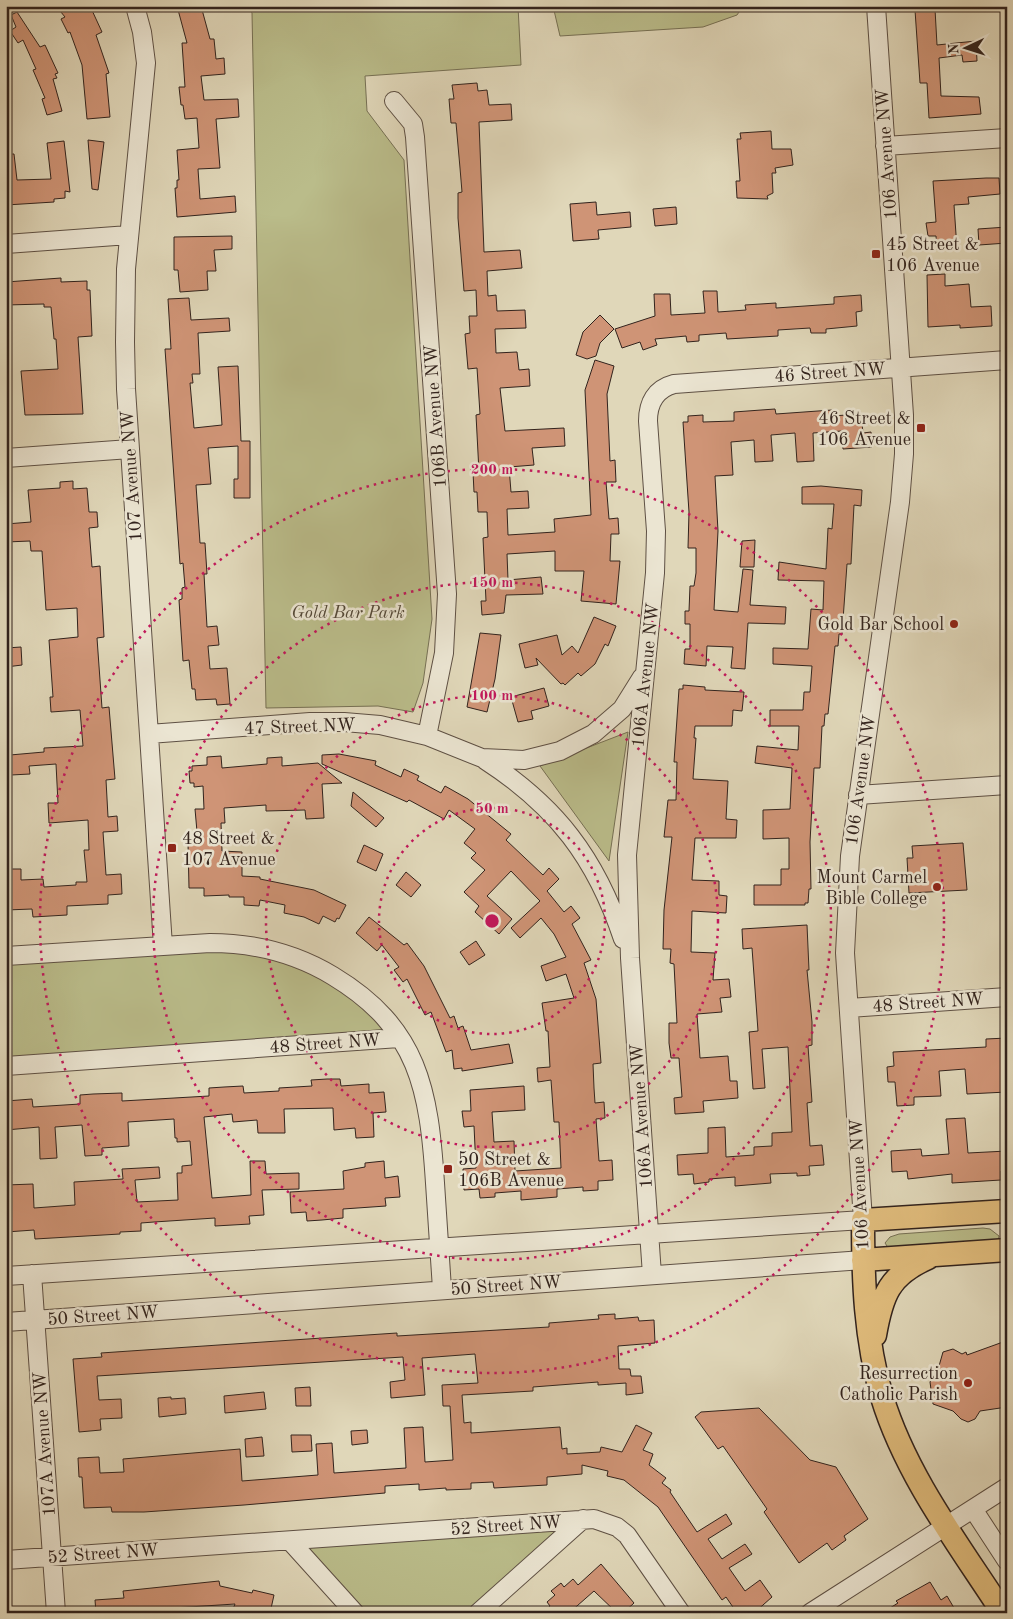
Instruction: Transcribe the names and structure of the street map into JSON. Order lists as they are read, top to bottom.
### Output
{
  "streets": {
    "main road": ["106 Avenue NW", "50 Street NW"],
    "street": [
      "46 Street NW",
      "106B Avenue NW",
      "107 Avenue NW",
      "106A Avenue NW",
      "47 Street NW",
      "48 Street NW",
      "107A Avenue NW",
      "52 Street NW"
    ]
  },
  "crossings": [
    ["106 Avenue NW", "46 Street NW"],
    ["106 Avenue NW", "48 Street NW"],
    ["106 Avenue NW", "50 Street NW"],
    ["46 Street NW", "106A Avenue NW"],
    ["106B Avenue NW", "47 Street NW"],
    ["107 Avenue NW", "47 Street NW"],
    ["107 Avenue NW", "48 Street NW"],
    ["106A Avenue NW", "47 Street NW"],
    ["106A Avenue NW", "50 Street NW"],
    ["50 Street NW", "107A Avenue NW"],
    ["107A Avenue NW", "52 Street NW"]
  ],
  "parks": ["Gold Bar Park"],
  "places": {
    "transit": [
      "45 Street & 106 Avenue",
      "46 Street & 106 Avenue",
      "48 Street & 107 Avenue",
      "50 Street & 106B Avenue"
    ],
    "other": ["Gold Bar School", "Mount Carmel Bible College", "Resurrection Catholic Parish"]
  },
  "north": "left",
  "rings": [
    "200 m",
    "150 m",
    "100 m",
    "50 m"
  ]
}
